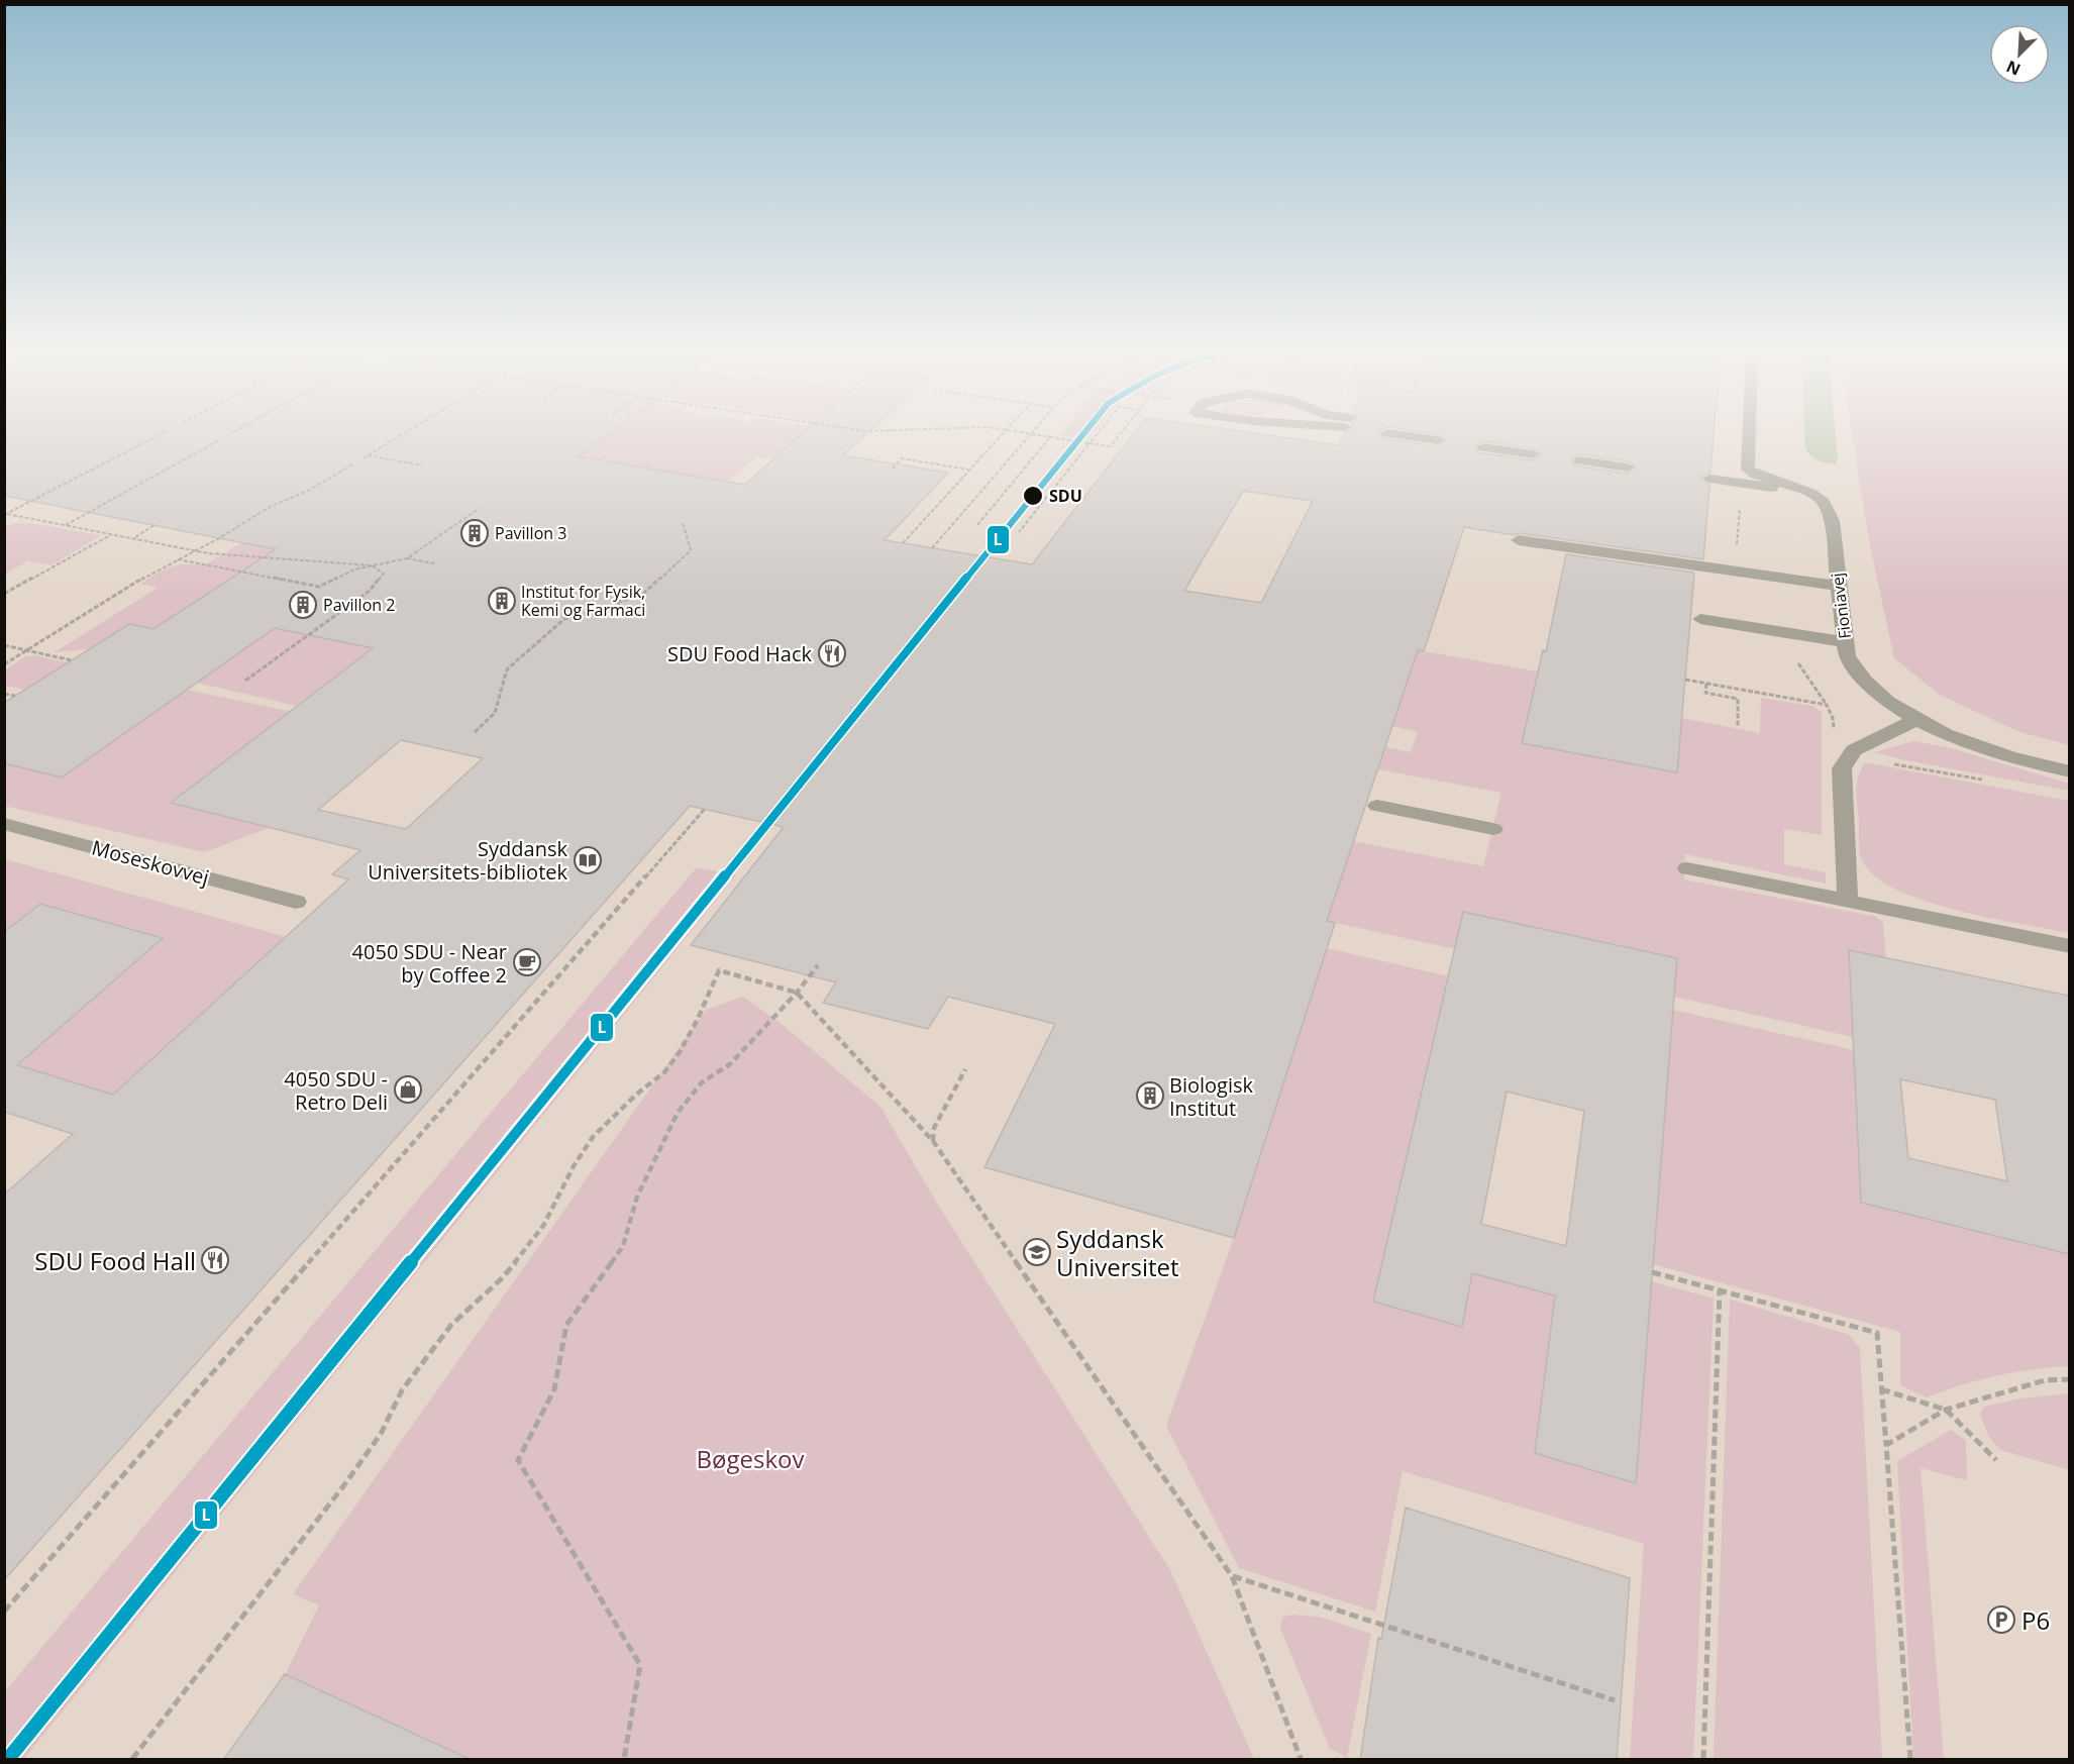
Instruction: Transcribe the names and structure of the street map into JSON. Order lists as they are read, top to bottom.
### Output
{
  "streets": {
    "lane": ["Fioniavej", "Moseskovvej"]
  },
  "parks": ["Bøgeskov"],
  "places": {
    "other": ["SDU"],
    "building": [
      "Pavillon 3",
      "Institut for Fysik, Kemi og Farmaci",
      "Pavillon 2",
      "Biologisk Institut"
    ],
    "restaurant": ["SDU Food Hack", "SDU Food Hall"],
    "library": ["Syddansk Universitets-bibliotek"],
    "cafe": ["4050 SDU - Near by Coffee 2"],
    "shop": ["4050 SDU - Retro Deli"],
    "school or university": ["Syddansk Universitet"],
    "parking": ["P6"]
  },
  "lines": ["transit line L"],
  "north": "bottom left"
}
